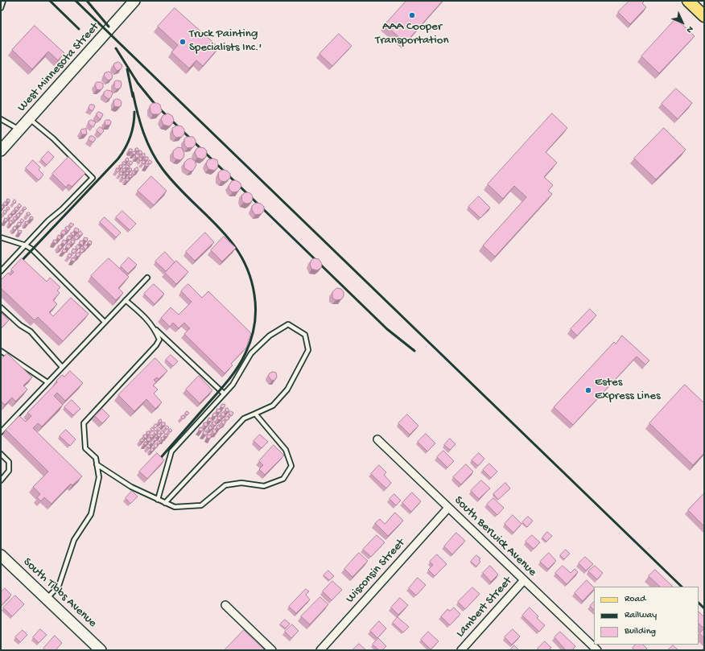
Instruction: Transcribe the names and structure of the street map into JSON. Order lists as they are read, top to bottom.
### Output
{
  "streets": {
    "street": [
      "West Minnesota Street",
      "South Berwick Avenue",
      "Wisconsin Street",
      "South Tibbs Avenue",
      "Lambert Street"
    ]
  },
  "crossings": [
    ["South Berwick Avenue", "Wisconsin Street"],
    ["South Berwick Avenue", "Lambert Street"]
  ],
  "places": ["AAA Cooper Transportation", "Truck Painting Specialists Inc.'", "Estes Express Lines"],
  "legend": ["Road", "Railway", "Building"],
  "north": "bottom right"
}
